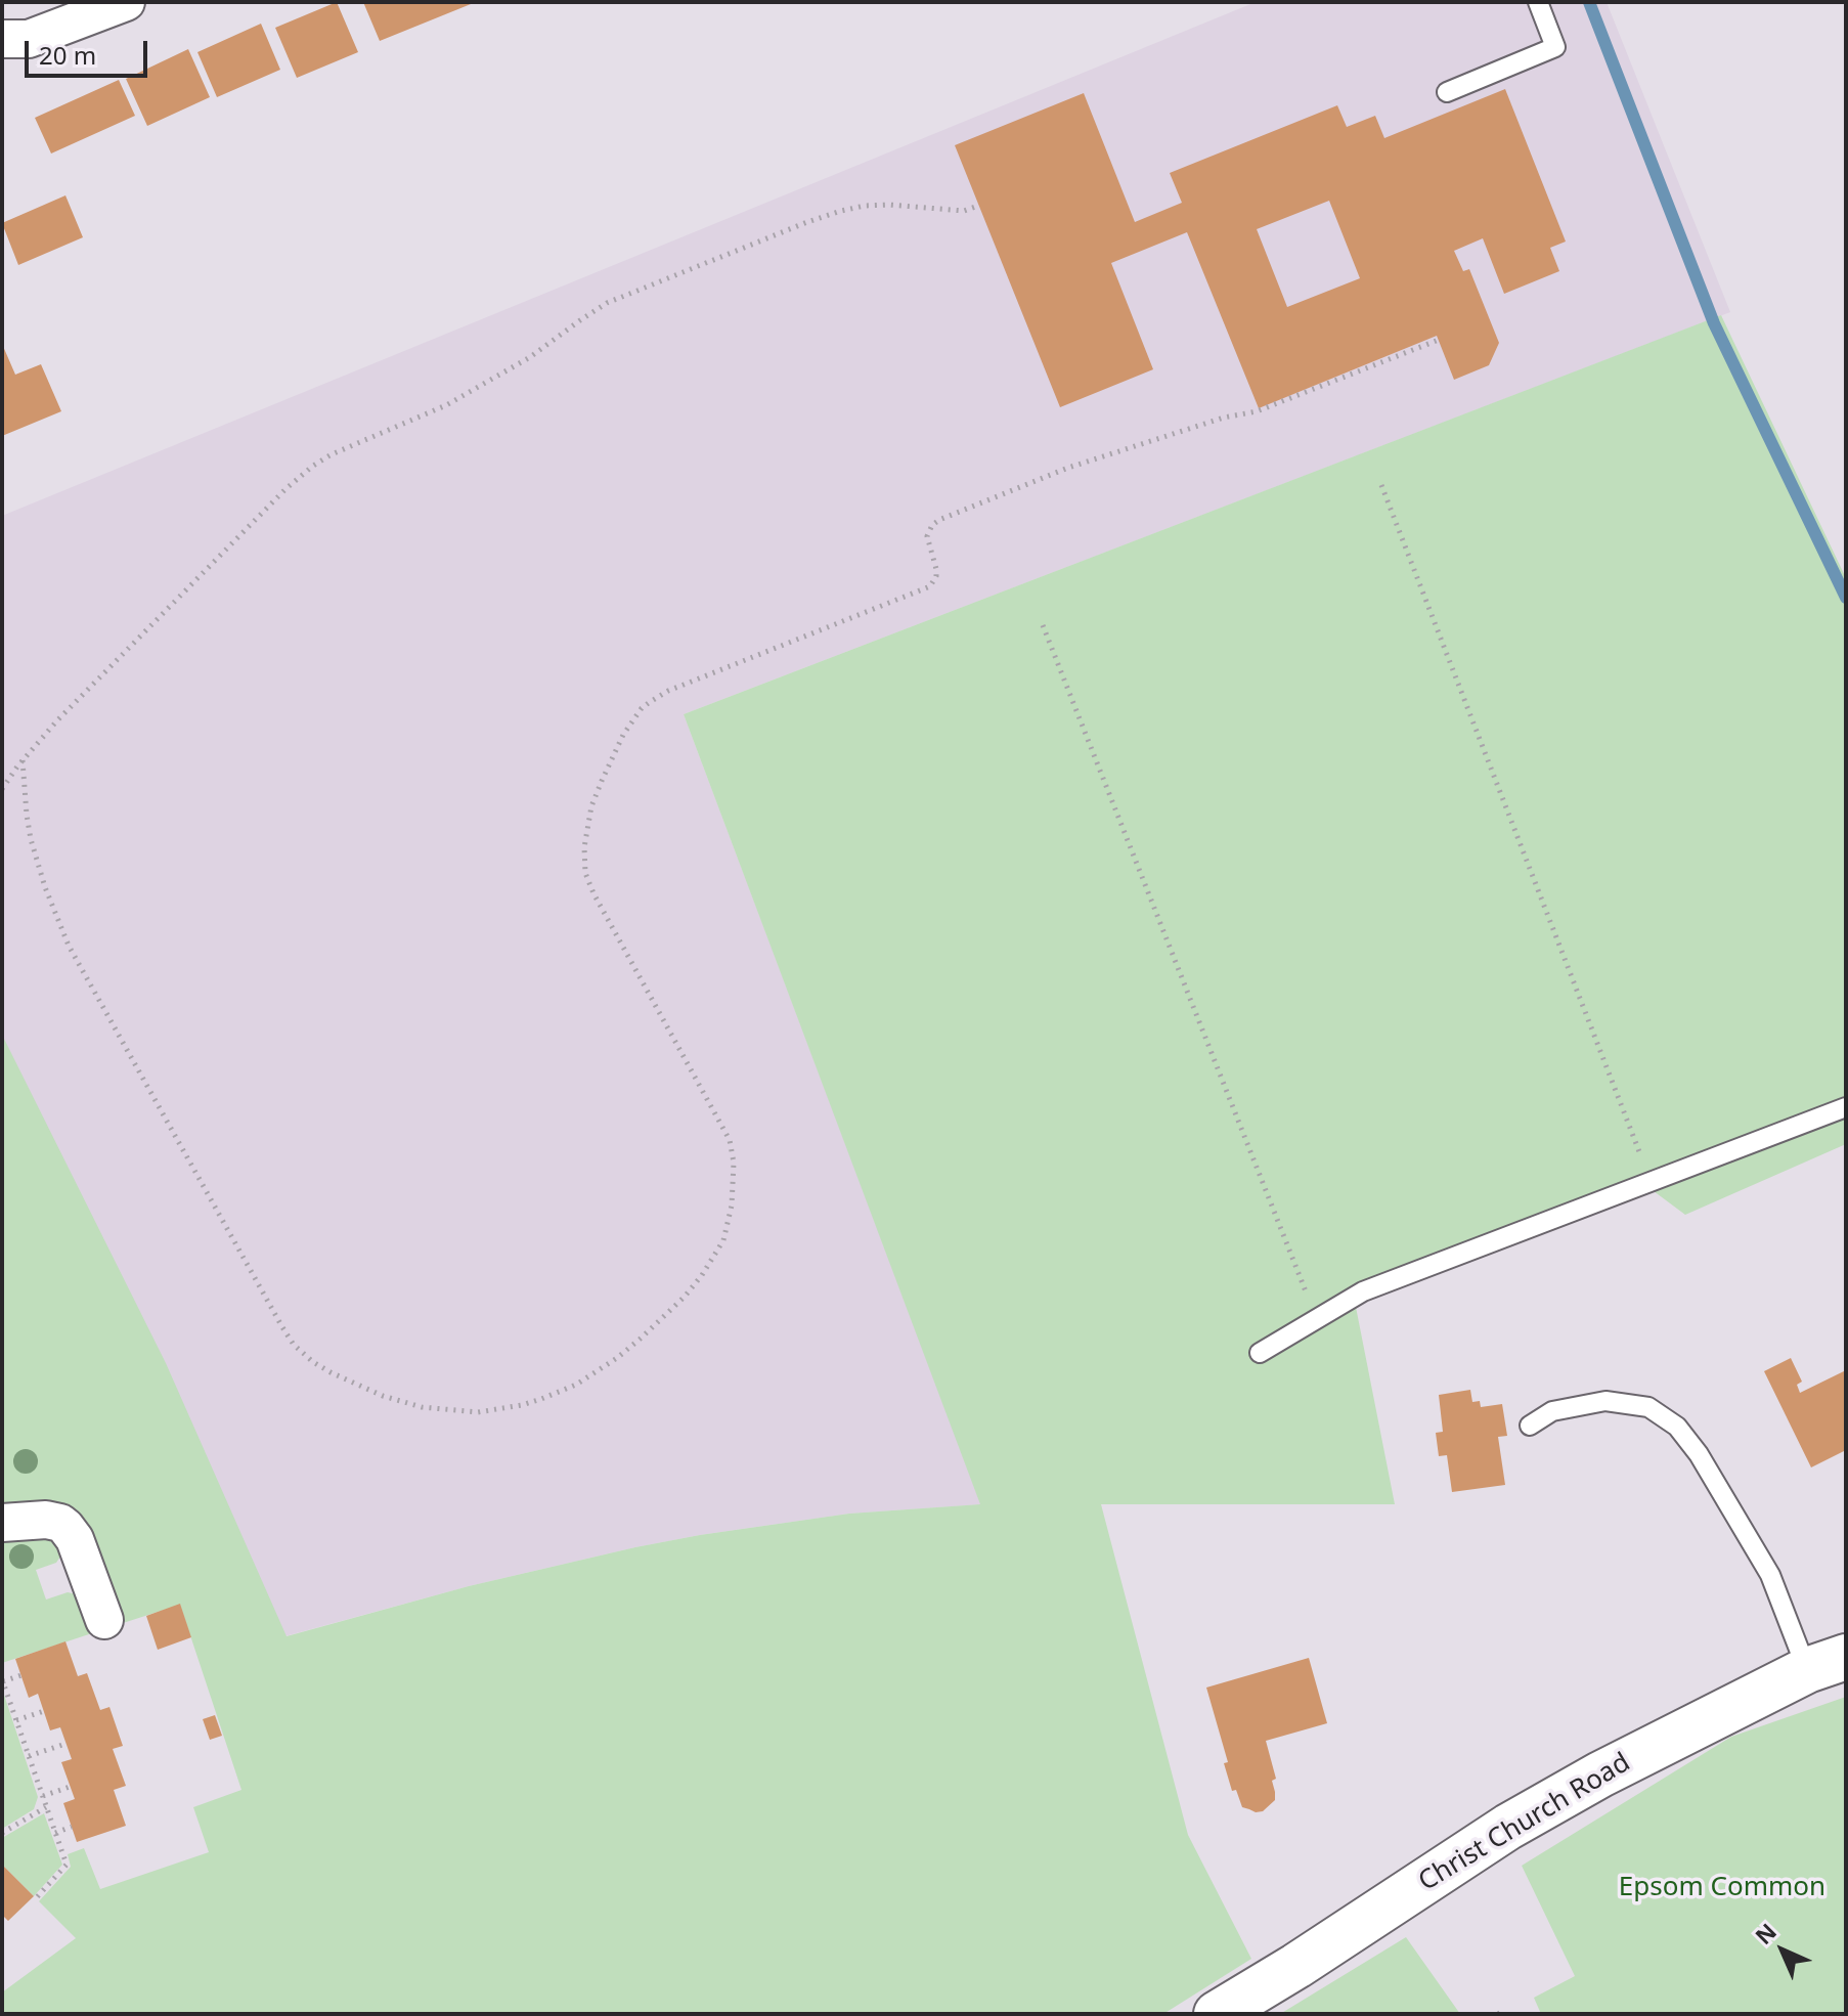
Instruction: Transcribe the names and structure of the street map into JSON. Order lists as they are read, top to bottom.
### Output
{
  "streets": {
    "main road": ["Christ Church Road"]
  },
  "parks": ["Epsom Common"],
  "scale_bar": "20 m",
  "north": "top left"
}
